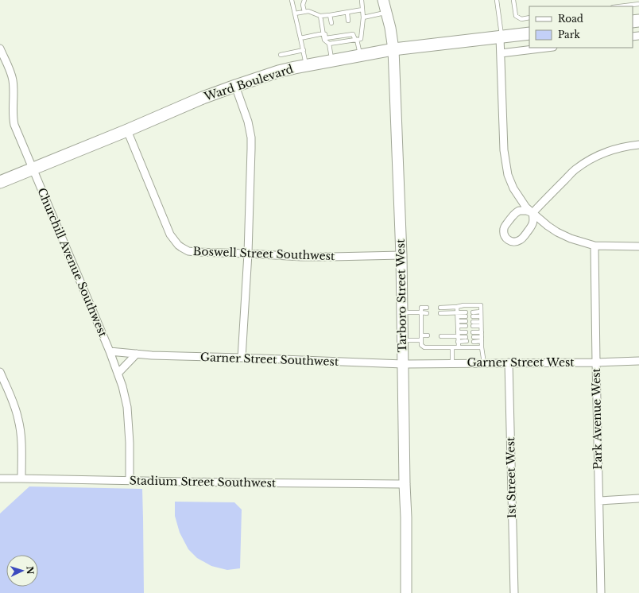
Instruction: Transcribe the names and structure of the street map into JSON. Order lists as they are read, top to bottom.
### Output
{
  "streets": {
    "main road": ["Ward Boulevard", "Tarboro Street West"],
    "street": [
      "Boswell Street Southwest",
      "Churchill Avenue Southwest",
      "Garner Street Southwest",
      "Garner Street West",
      "Park Avenue West",
      "1st Street West",
      "Stadium Street Southwest"
    ]
  },
  "crossings": [
    ["Ward Boulevard", "Boswell Street Southwest"],
    ["Ward Boulevard", "Churchill Avenue Southwest"],
    ["Ward Boulevard", "Tarboro Street West"],
    ["Boswell Street Southwest", "Tarboro Street West"],
    ["Churchill Avenue Southwest", "Garner Street Southwest"],
    ["Churchill Avenue Southwest", "Stadium Street Southwest"],
    ["Tarboro Street West", "Garner Street Southwest"],
    ["Tarboro Street West", "Garner Street West"],
    ["Tarboro Street West", "Stadium Street Southwest"],
    ["Garner Street Southwest", "Garner Street West"],
    ["Garner Street West", "Park Avenue West"],
    ["Garner Street West", "1st Street West"]
  ],
  "legend": ["Road", "Park"],
  "north": "right"
}
